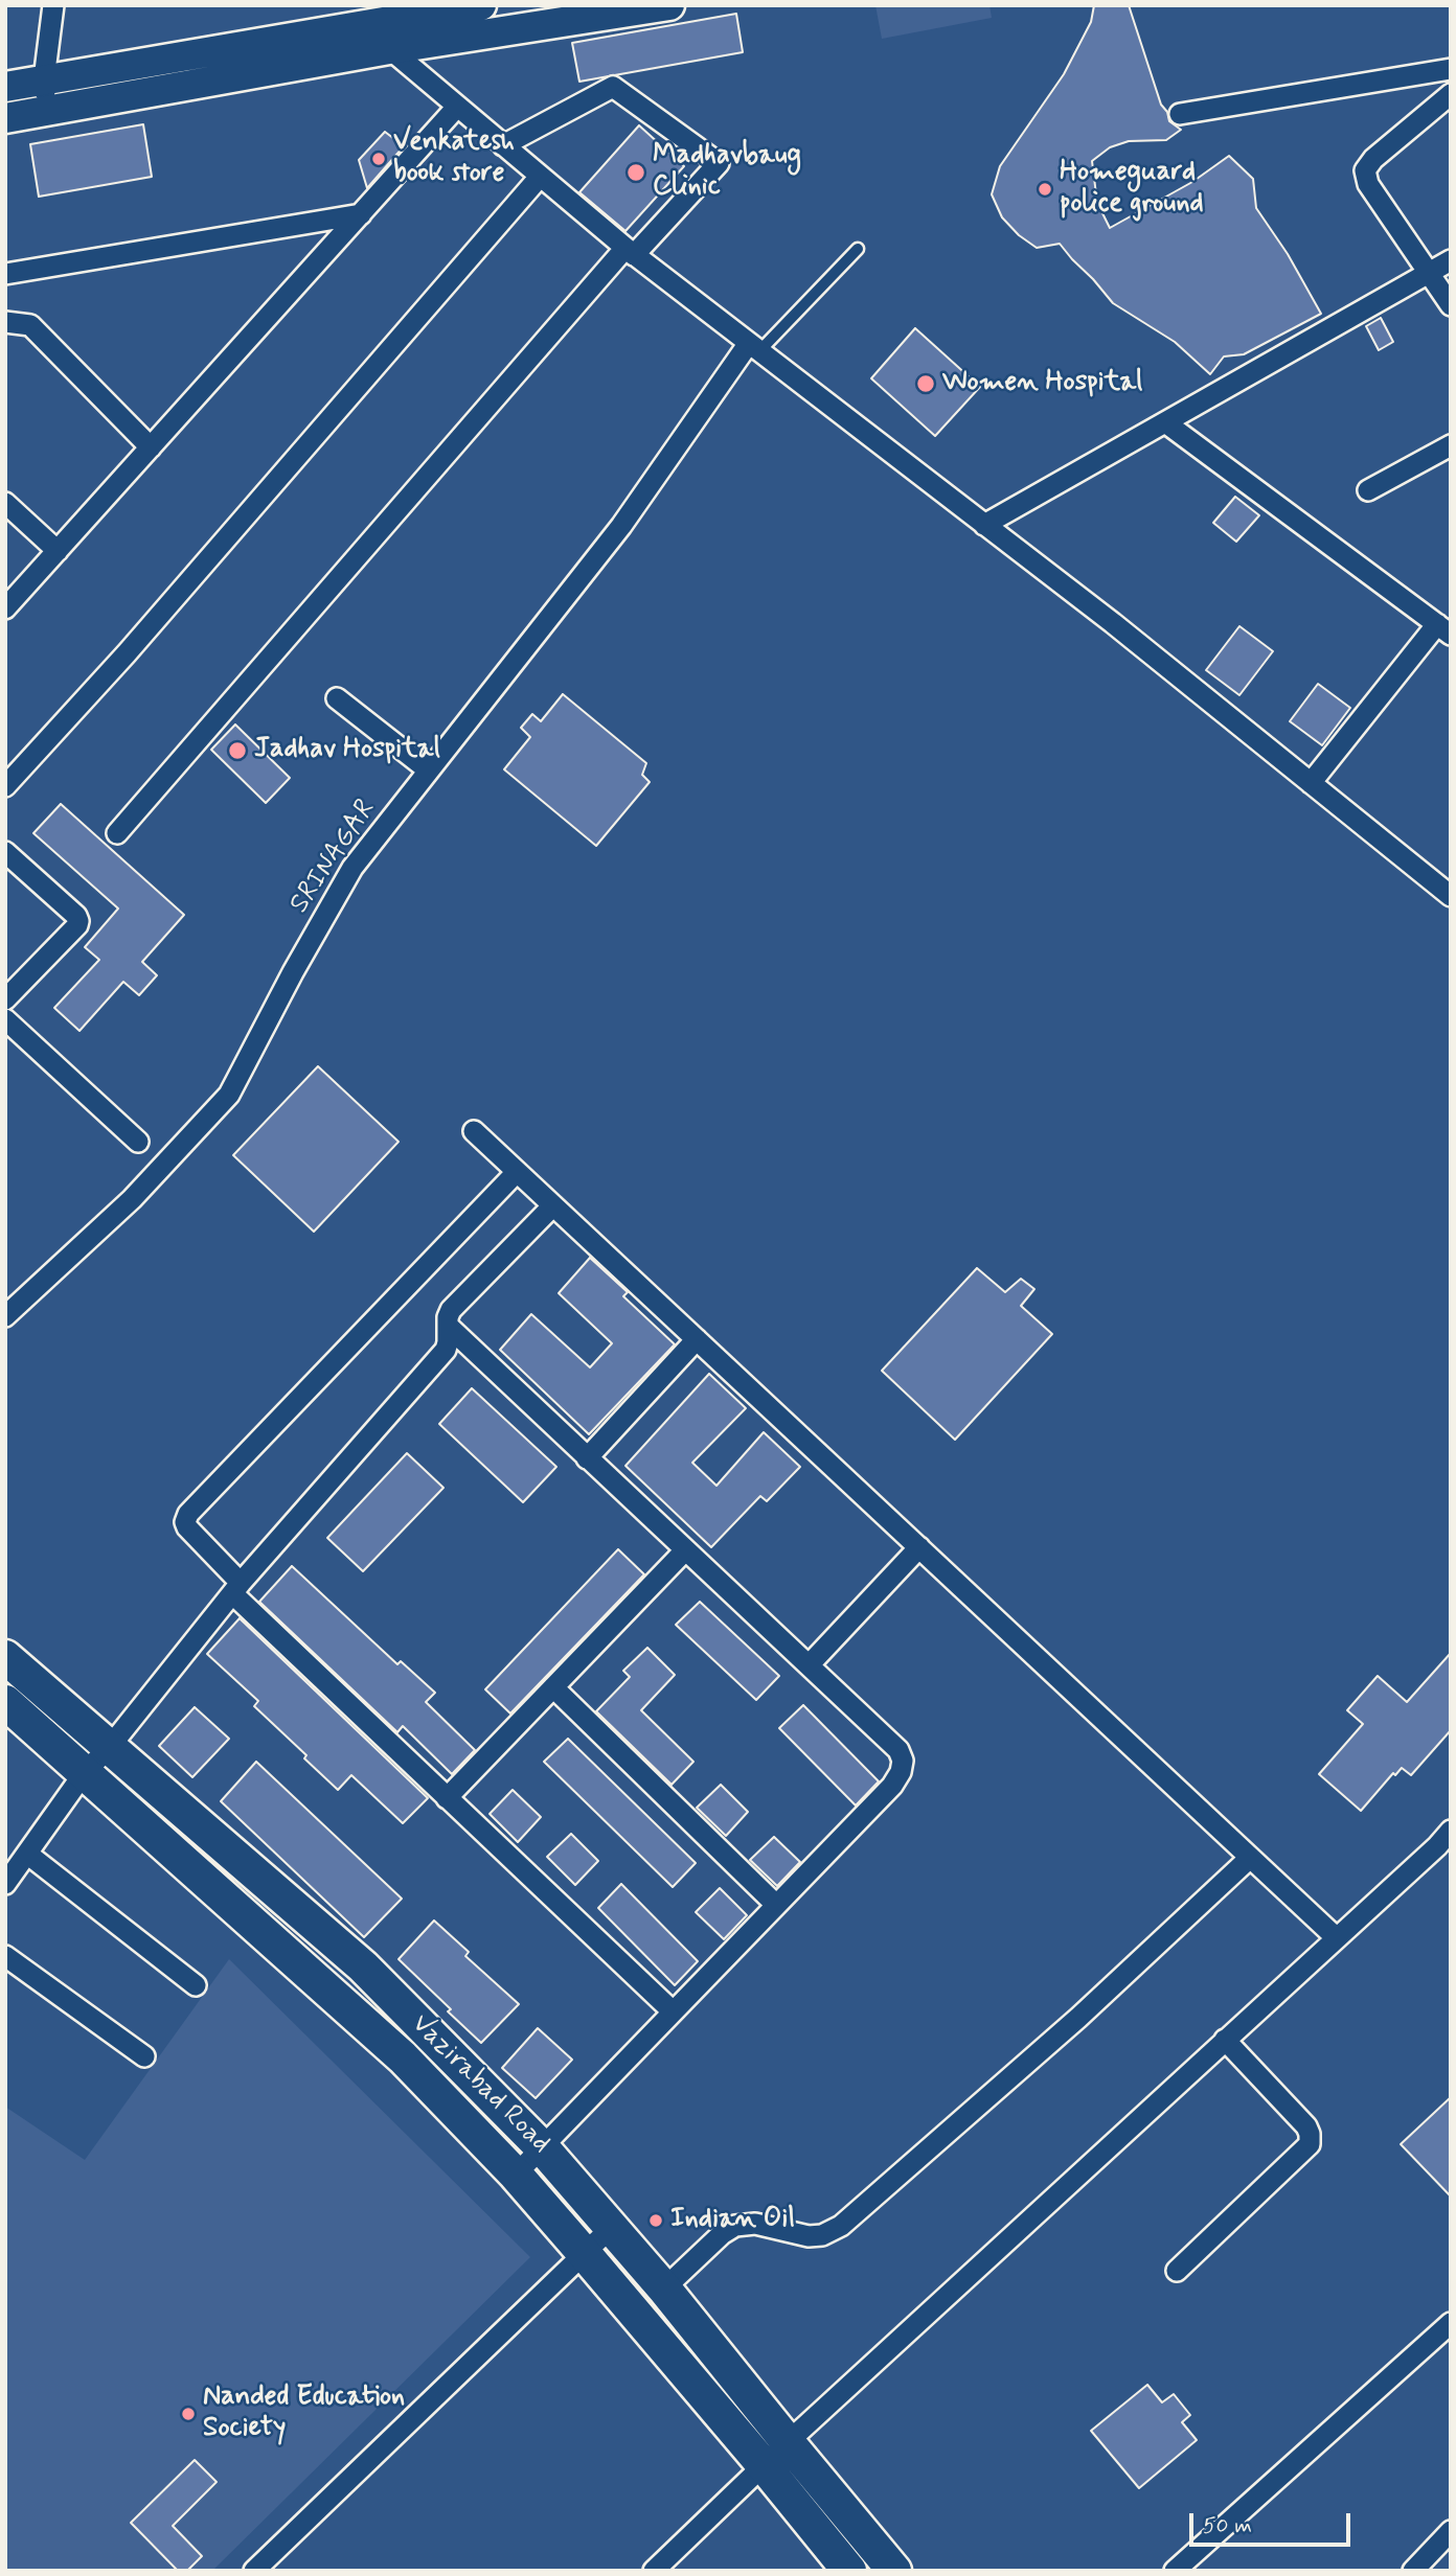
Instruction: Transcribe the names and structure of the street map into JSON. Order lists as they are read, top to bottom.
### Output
{
  "streets": {
    "main road": ["Vazirabad Road"],
    "street": ["SRINAGAR"]
  },
  "places": [
    "Venkatesh book store",
    "Madhavbaug Clinic",
    "Homeguard police ground",
    "Women Hospital",
    "Jadhav Hospital",
    "Indian Oil",
    "Nanded Education Society"
  ],
  "scale_bar": "50 m"
}
